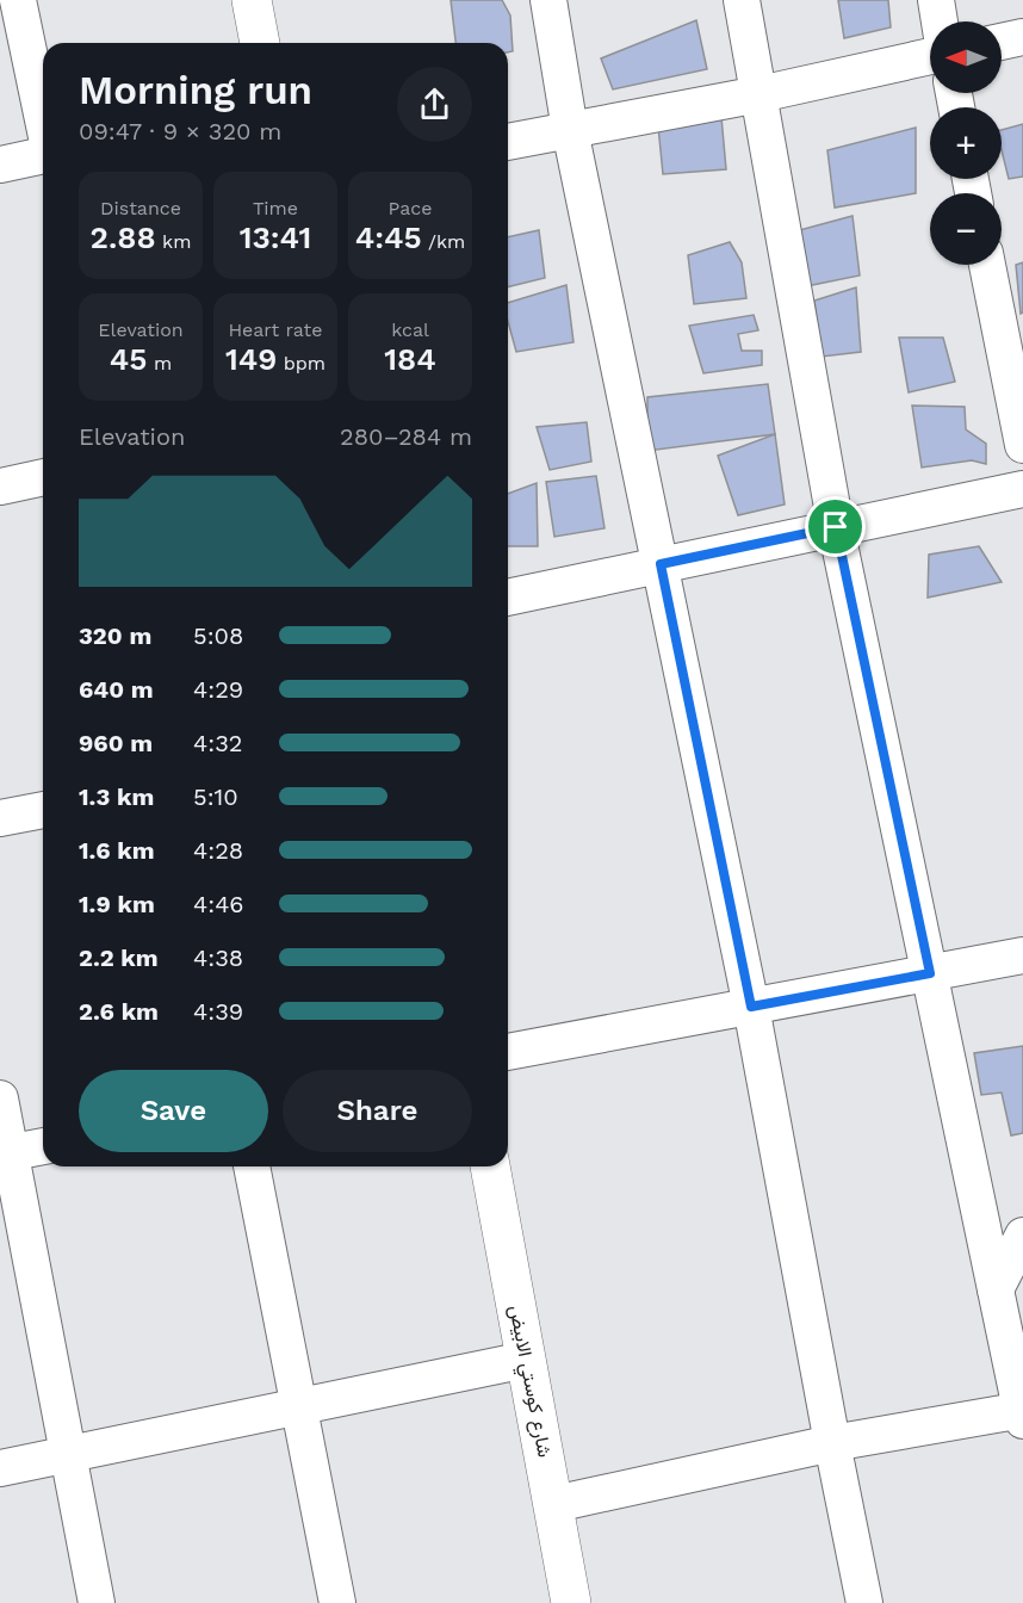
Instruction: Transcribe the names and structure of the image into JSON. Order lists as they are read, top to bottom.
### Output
{
  "streets": {
    "highway": ["شارع كوستي الابيض"]
  },
  "north": "left",
  "page": {
    "map_buttons": ["+", "−"],
    "heading": ["Morning run", "09:47 · 9 × 320 m"],
    "stats": [
      ["Distance", "2.88 km"],
      ["Time", "13:41"],
      ["Pace", "4:45 /km"],
      ["Elevation", "45 m"],
      ["Heart rate", "149 bpm"],
      ["kcal", "184"]
    ],
    "chart": ["Elevation", "280–284 m"],
    "list": [
      {
        "name": "320 m",
        "note": "5:08"
      },
      {
        "name": "640 m",
        "note": "4:29"
      },
      {
        "name": "960 m",
        "note": "4:32"
      },
      {
        "name": "1.3 km",
        "note": "5:10"
      },
      {
        "name": "1.6 km",
        "note": "4:28"
      },
      {
        "name": "1.9 km",
        "note": "4:46"
      },
      {
        "name": "2.2 km",
        "note": "4:38"
      },
      {
        "name": "2.6 km",
        "note": "4:39"
      }
    ],
    "buttons": ["Save", "Share"]
  }
}
